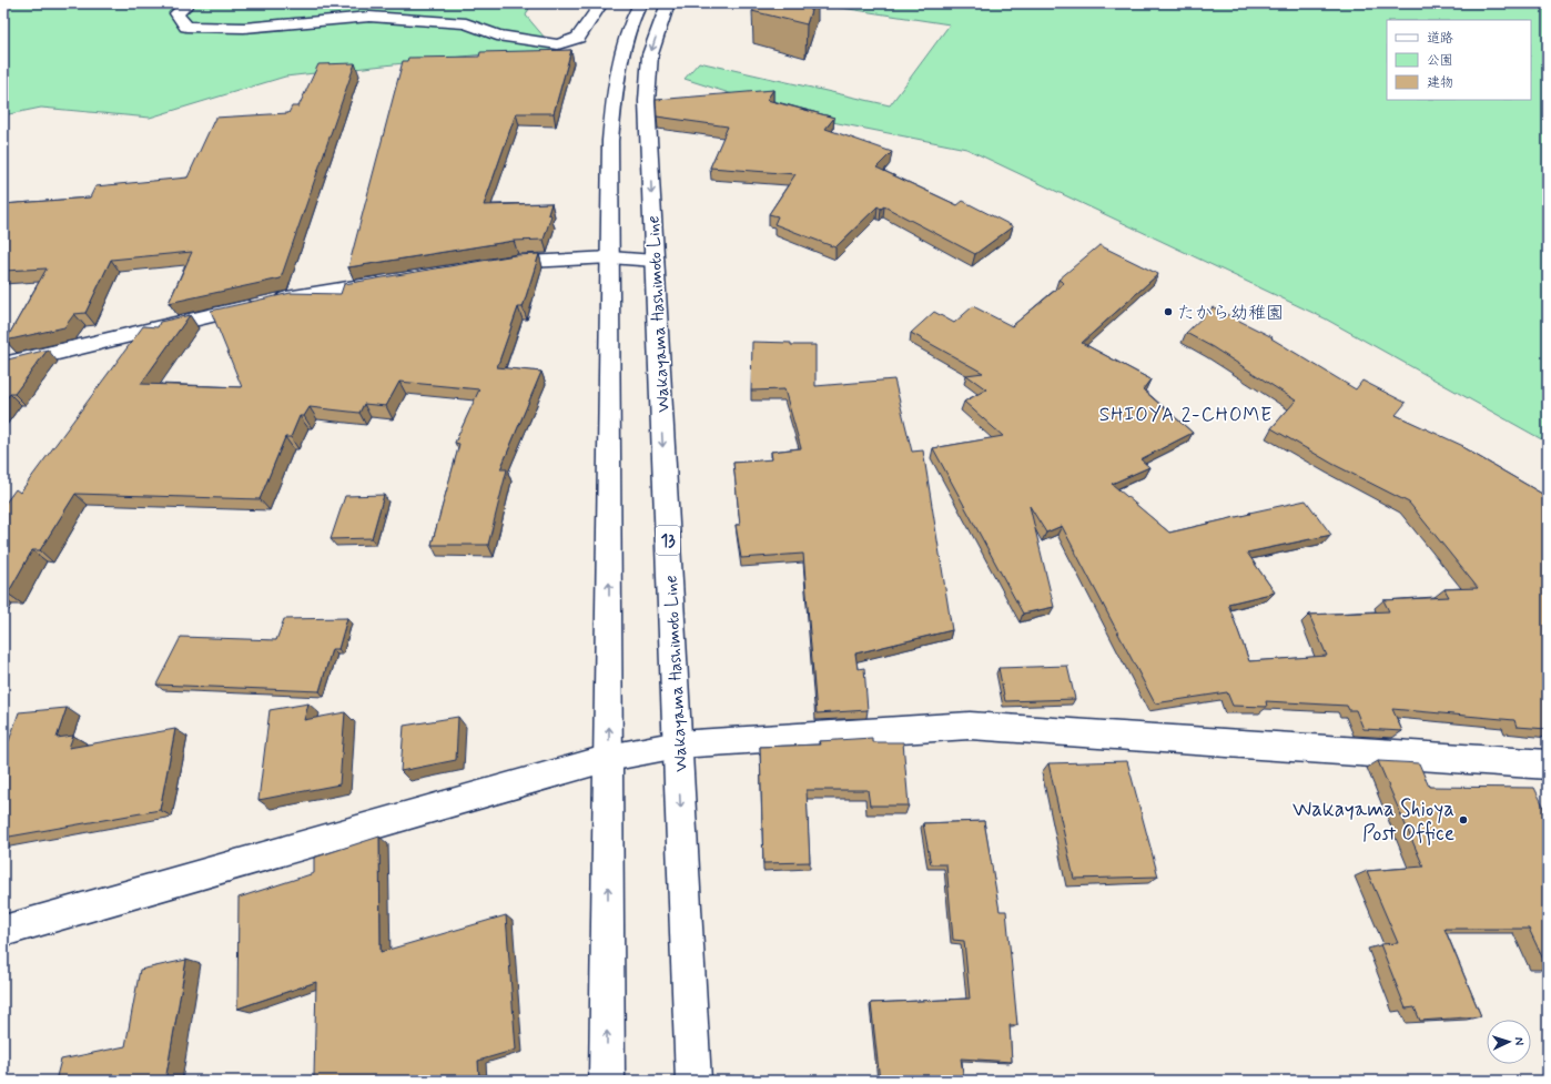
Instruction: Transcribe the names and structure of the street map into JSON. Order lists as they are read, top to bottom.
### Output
{
  "streets": {
    "main road": ["Wakayama Hashimoto Line", "13"]
  },
  "districts": ["SHIOYA 2-CHOME"],
  "places": ["たから幼稚園", "Wakayama Shioya Post Office"],
  "legend": ["道路", "公園", "建物"],
  "north": "right"
}
